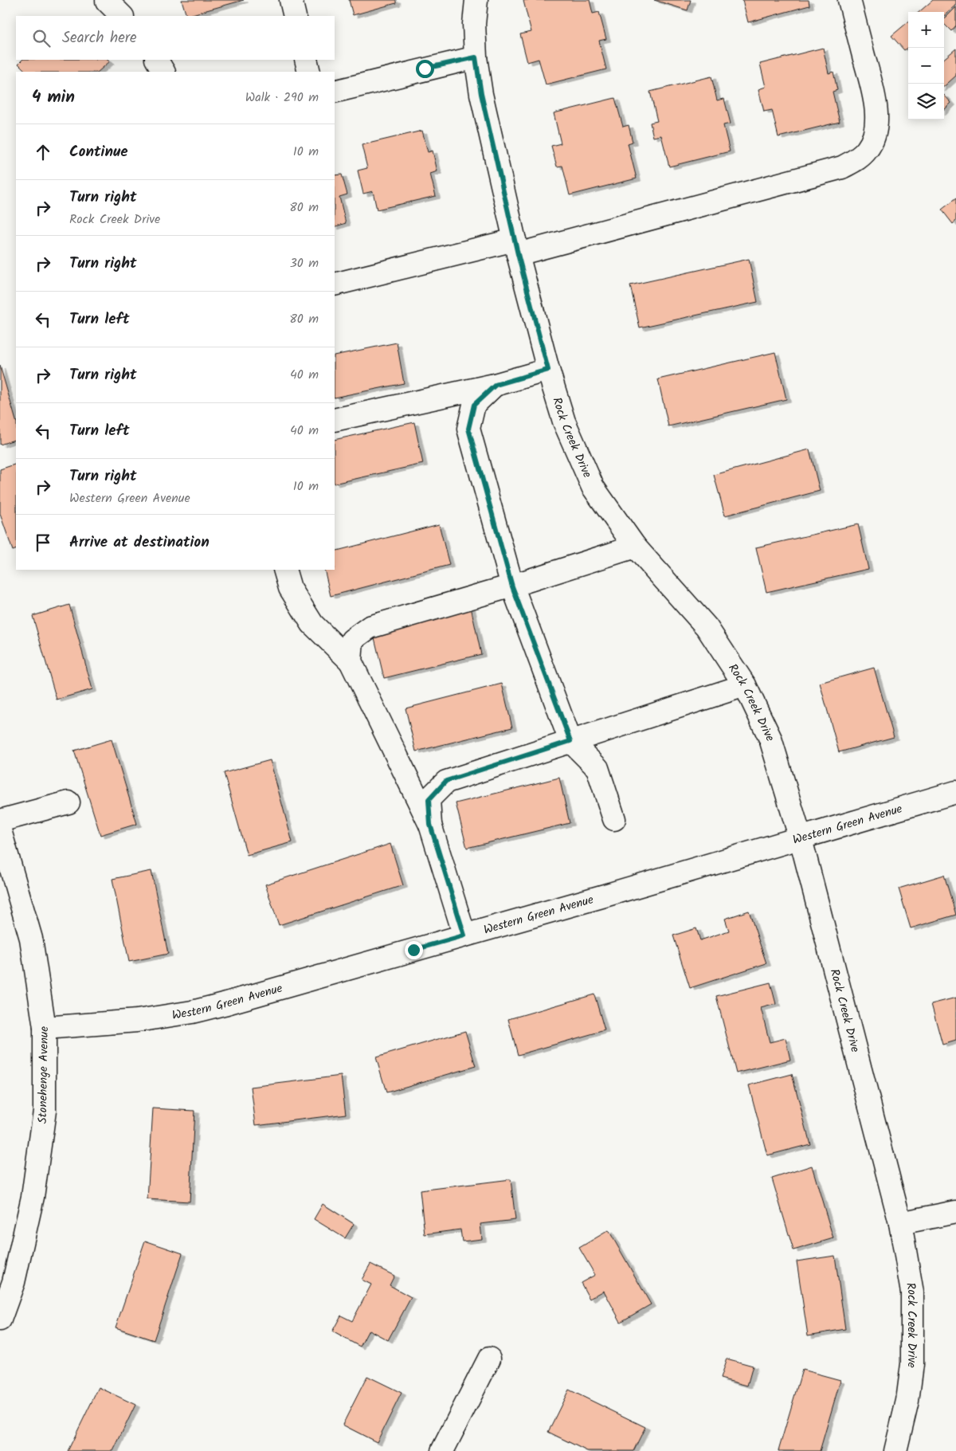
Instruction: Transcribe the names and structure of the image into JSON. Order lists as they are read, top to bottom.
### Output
{
  "streets": {
    "street": ["Rock Creek Drive", "Western Green Avenue", "Stonehenge Avenue"]
  },
  "crossings": [
    ["Rock Creek Drive", "Western Green Avenue"],
    ["Western Green Avenue", "Stonehenge Avenue"]
  ],
  "page": {
    "map_buttons": ["+", "−"],
    "search": "Search here",
    "heading": ["4 min", "Walk · 290 m"],
    "list": [
      ["Continue", "10 m"],
      ["Turn right", "Rock Creek Drive", "80 m"],
      ["Turn right", "30 m"],
      ["Turn left", "80 m"],
      ["Turn right", "40 m"],
      ["Turn left", "40 m"],
      ["Turn right", "Western Green Avenue", "10 m"],
      "Arrive at destination"
    ]
  }
}
